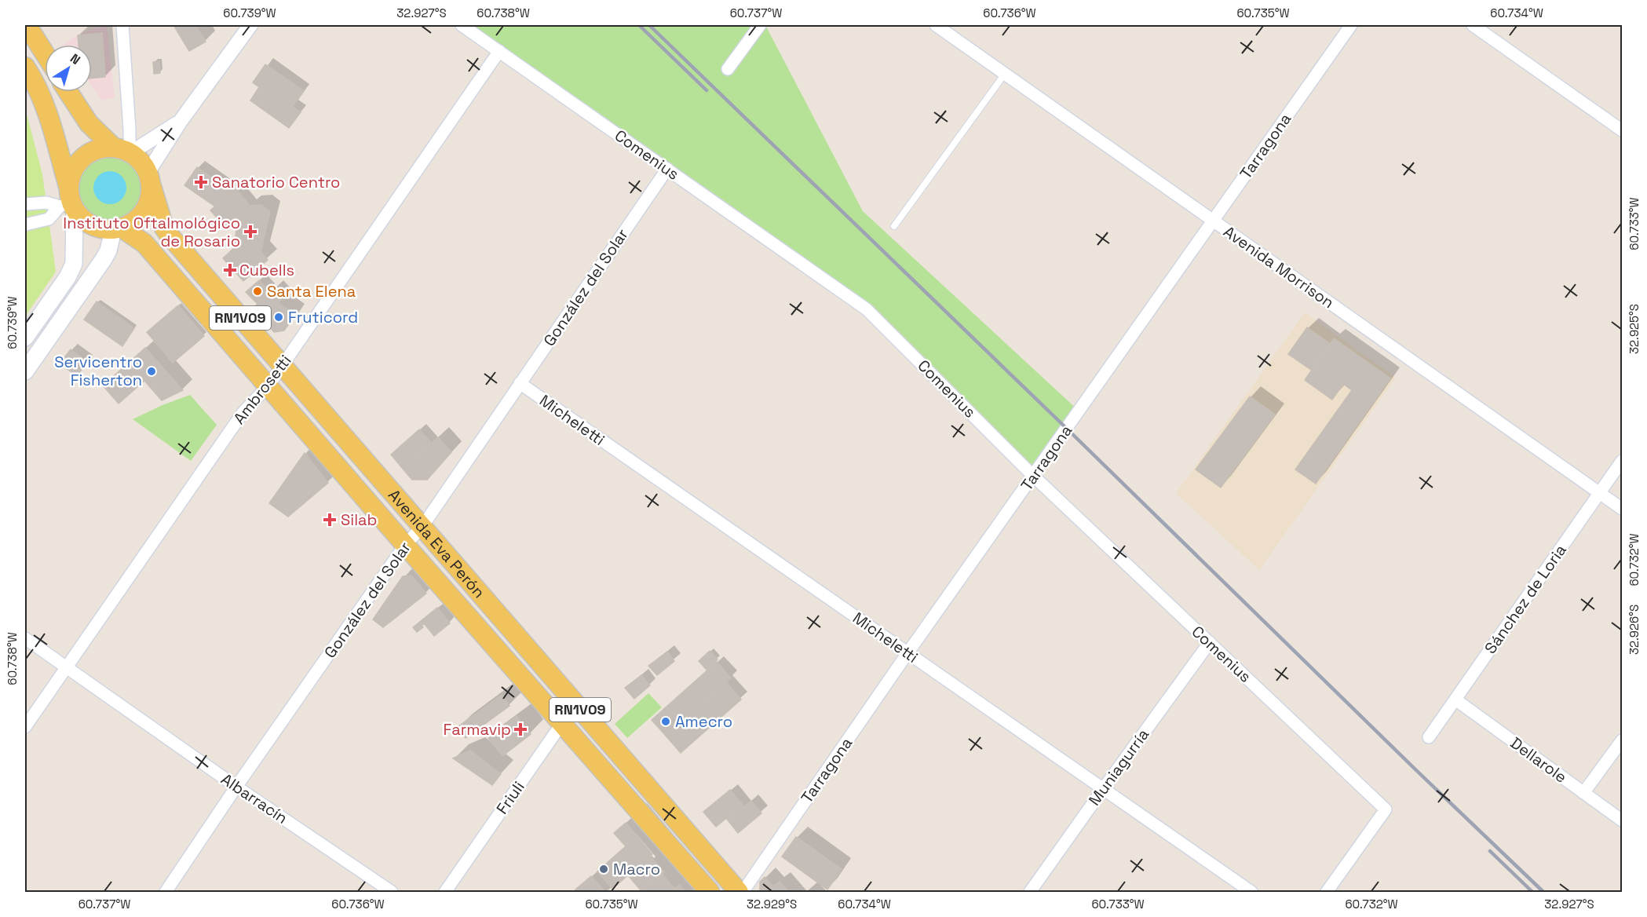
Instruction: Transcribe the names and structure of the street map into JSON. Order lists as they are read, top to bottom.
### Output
{
  "streets": {
    "main road": ["RN1V09", "Avenida Eva Perón"],
    "street": [
      "Tarragona",
      "Comenius",
      "Avenida Morrison",
      "González del Solar",
      "Ambrosetti",
      "Micheletti",
      "Sánchez de Loria",
      "Dellarole",
      "Muniagurría",
      "Friuli",
      "Albarracín"
    ]
  },
  "crossings": [
    ["Tarragona", "Comenius"],
    ["Tarragona", "Avenida Morrison"],
    ["Tarragona", "Micheletti"],
    ["Comenius", "González del Solar"],
    ["Comenius", "Ambrosetti"],
    ["Comenius", "Muniagurría"],
    ["Avenida Morrison", "Sánchez de Loria"],
    ["González del Solar", "Micheletti"],
    ["González del Solar", "Avenida Eva Perón"],
    ["González del Solar", "Albarracín"],
    ["RN1V09", "Avenida Eva Perón"],
    ["Ambrosetti", "Avenida Eva Perón"],
    ["Ambrosetti", "Albarracín"],
    ["Micheletti", "Muniagurría"],
    ["Avenida Eva Perón", "Friuli"],
    ["Sánchez de Loria", "Dellarole"]
  ],
  "places": {
    "health": [
      "Sanatorio Centro",
      "Instituto Oftalmológico de Rosario",
      "Cubells",
      "Silab",
      "Farmavip"
    ],
    "other": [
      "Santa Elena",
      "Fruticord",
      "Servicentro Fisherton",
      "Amecro",
      "Macro"
    ]
  },
  "north": "top right",
  "coordinates": [
    "60.739°W",
    "32.927°S",
    "60.738°W",
    "60.737°W",
    "60.736°W",
    "60.735°W",
    "60.734°W",
    "60.733°W",
    "32.925°S",
    "60.732°W",
    "32.926°S",
    "32.929°S"
  ]
}
